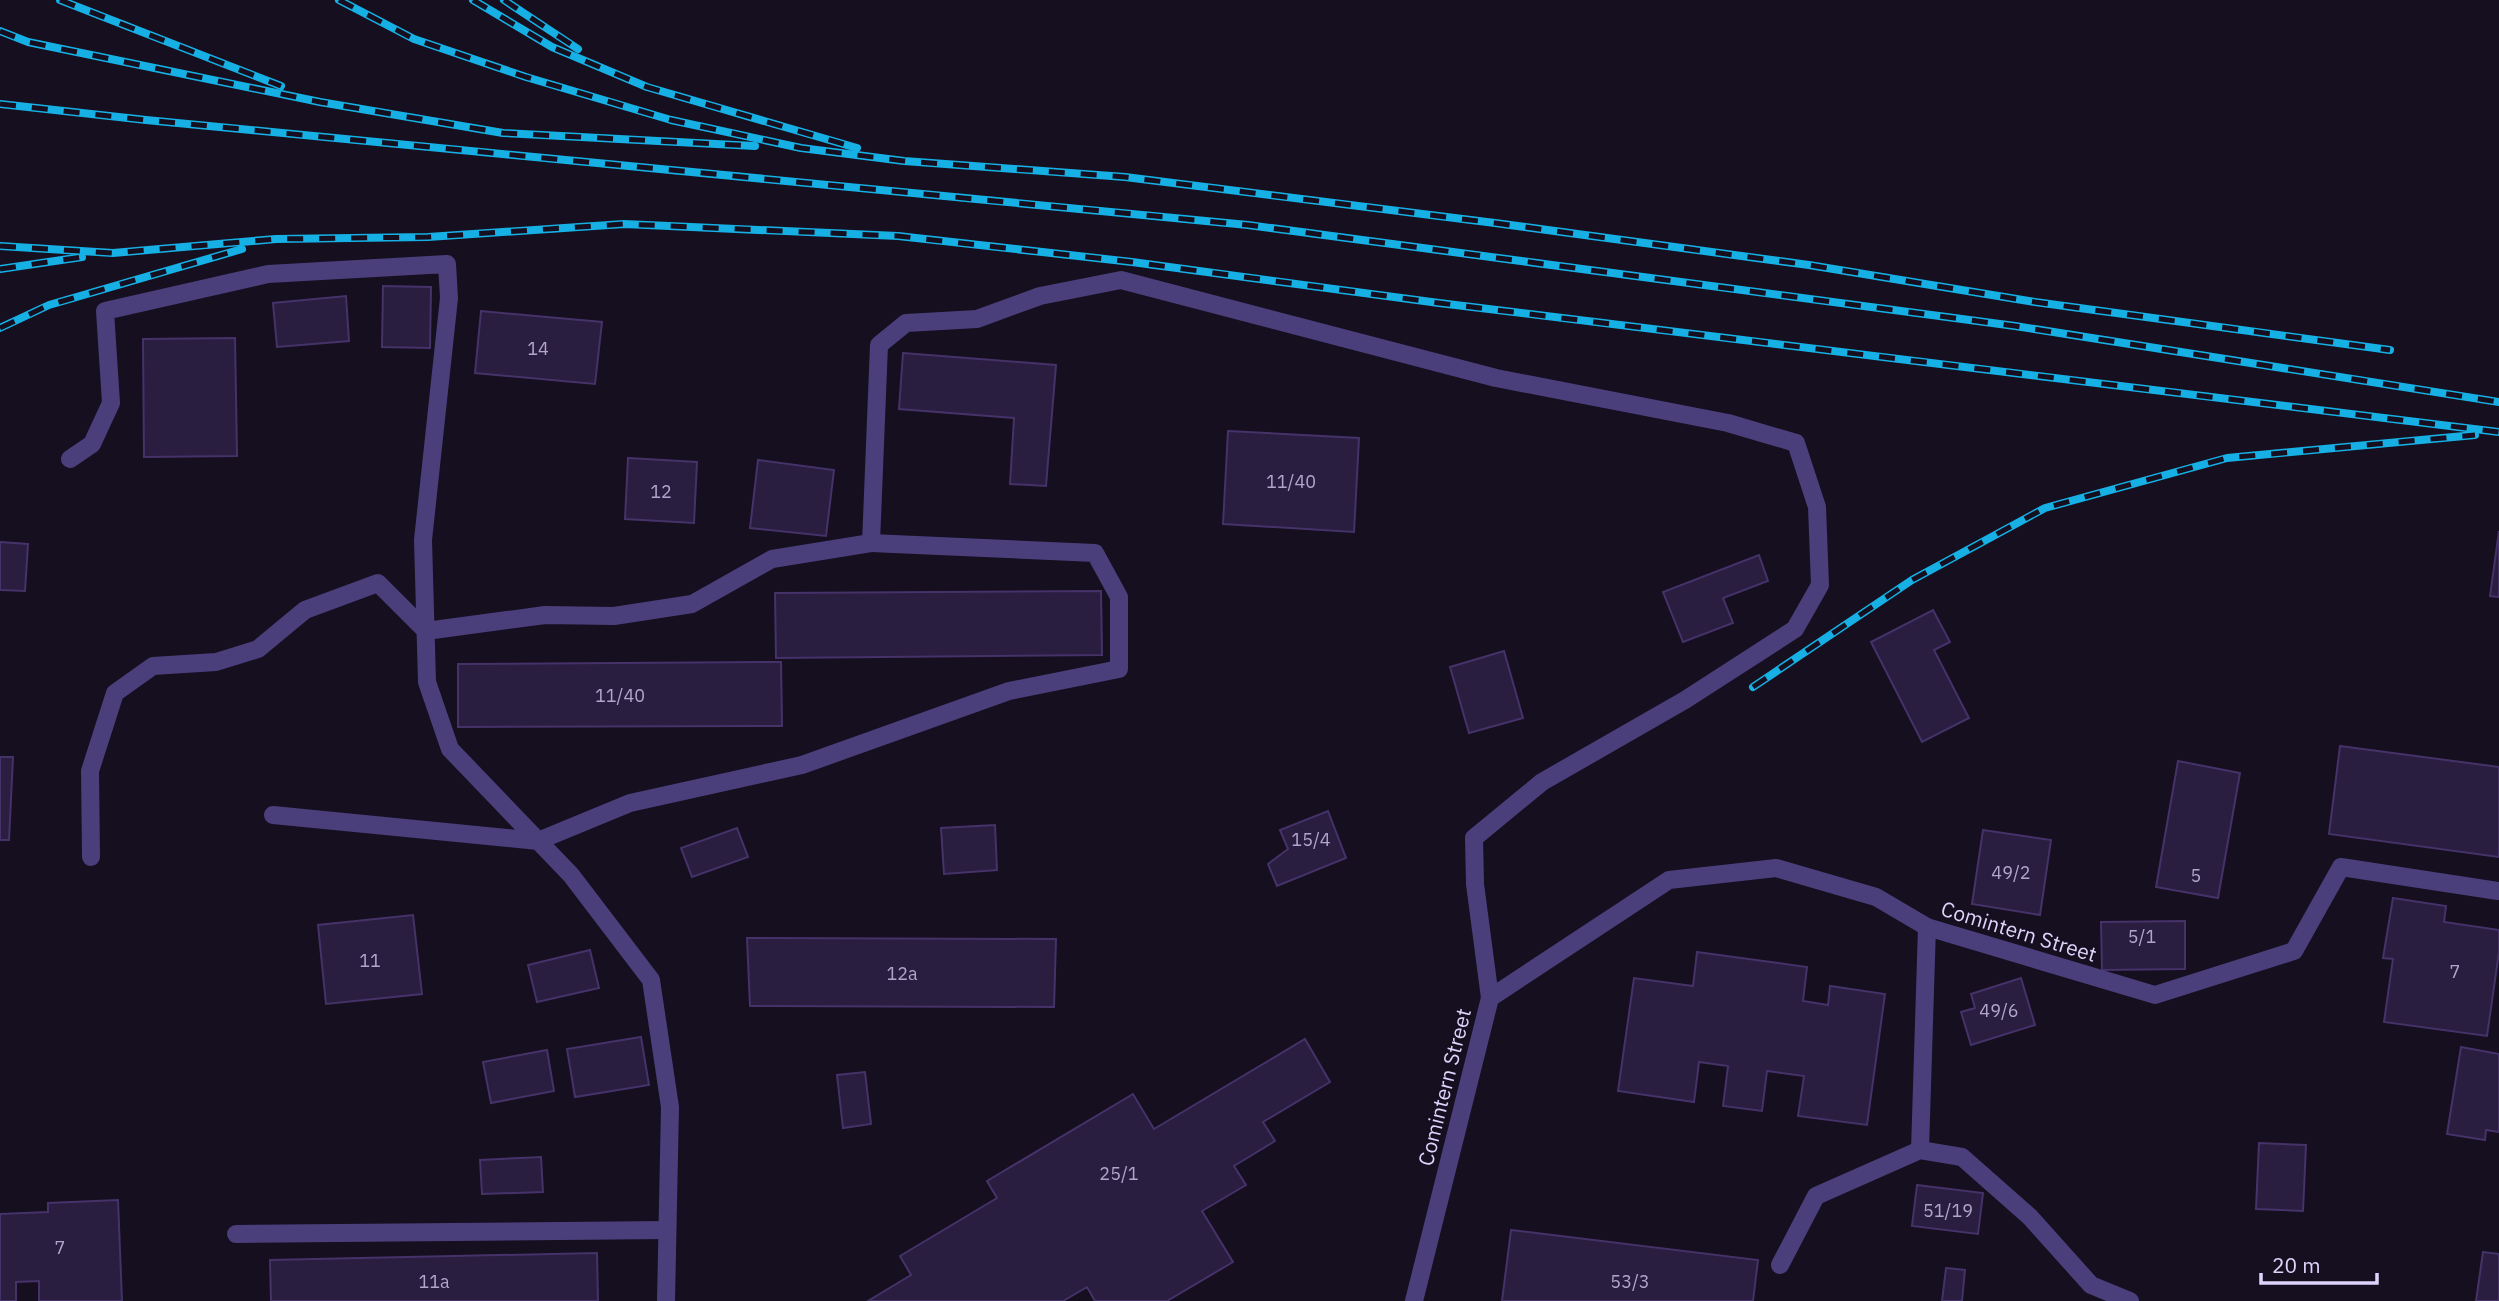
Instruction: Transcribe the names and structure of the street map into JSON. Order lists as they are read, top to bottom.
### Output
{
  "streets": {
    "street": ["Comintern Street"]
  },
  "house_numbers": [
    "14",
    "11/40",
    "12",
    "11/40",
    "15/4",
    "49/2",
    "5",
    "5/1",
    "11",
    "7",
    "12a",
    "49/6",
    "25/1",
    "51/19",
    "7",
    "11a",
    "53/3"
  ],
  "scale_bar": "20 m"
}
